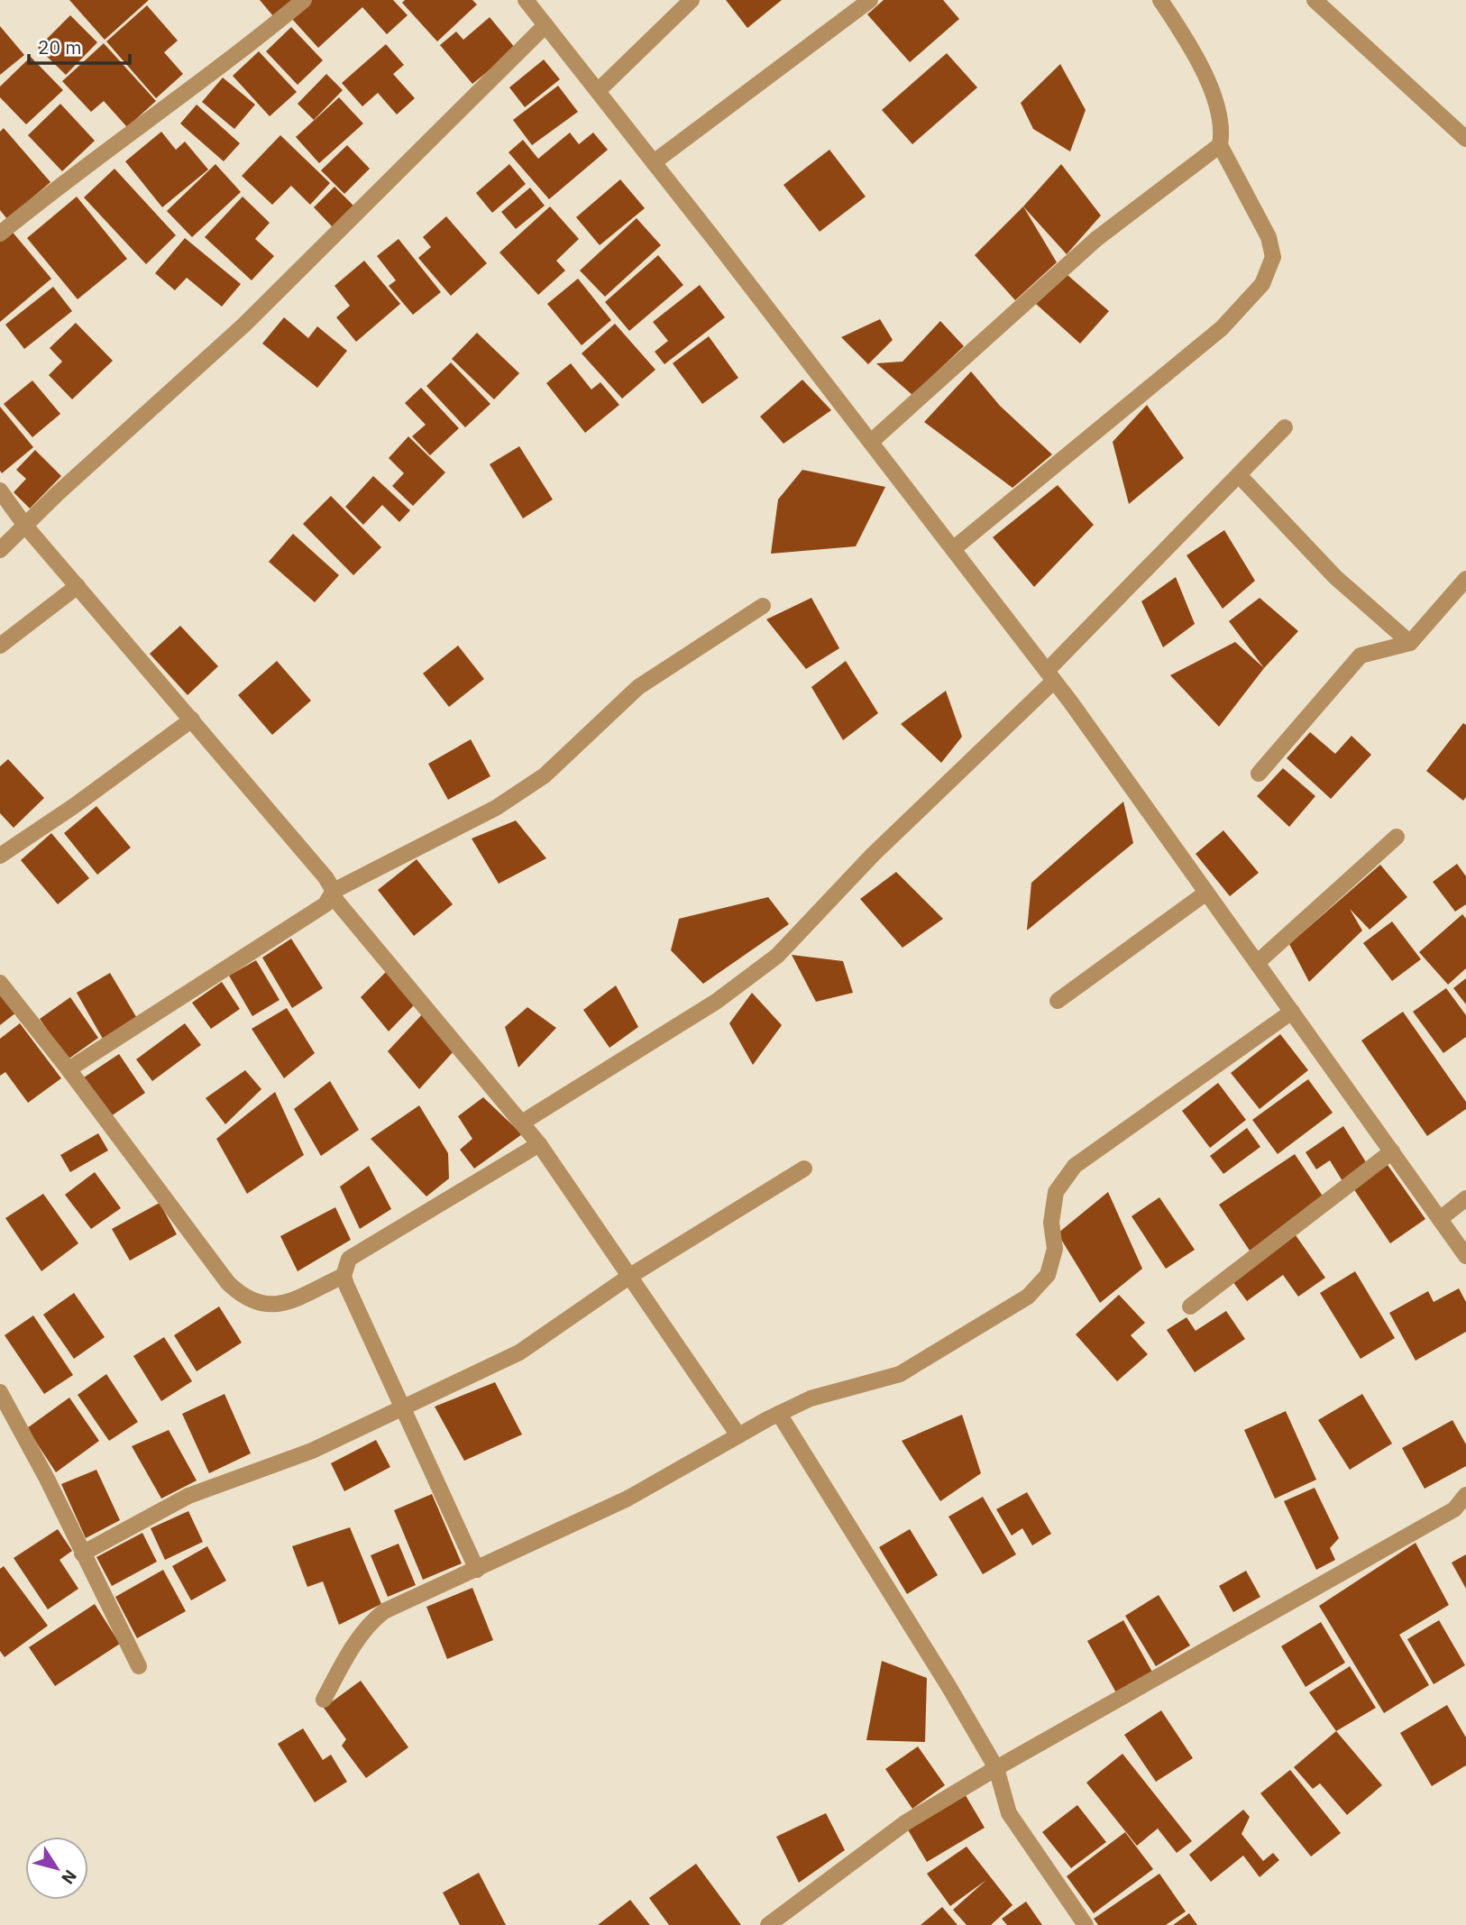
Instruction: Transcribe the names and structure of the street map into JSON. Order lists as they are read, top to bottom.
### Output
{
  "scale_bar": "20 m",
  "north": "bottom right"
}
